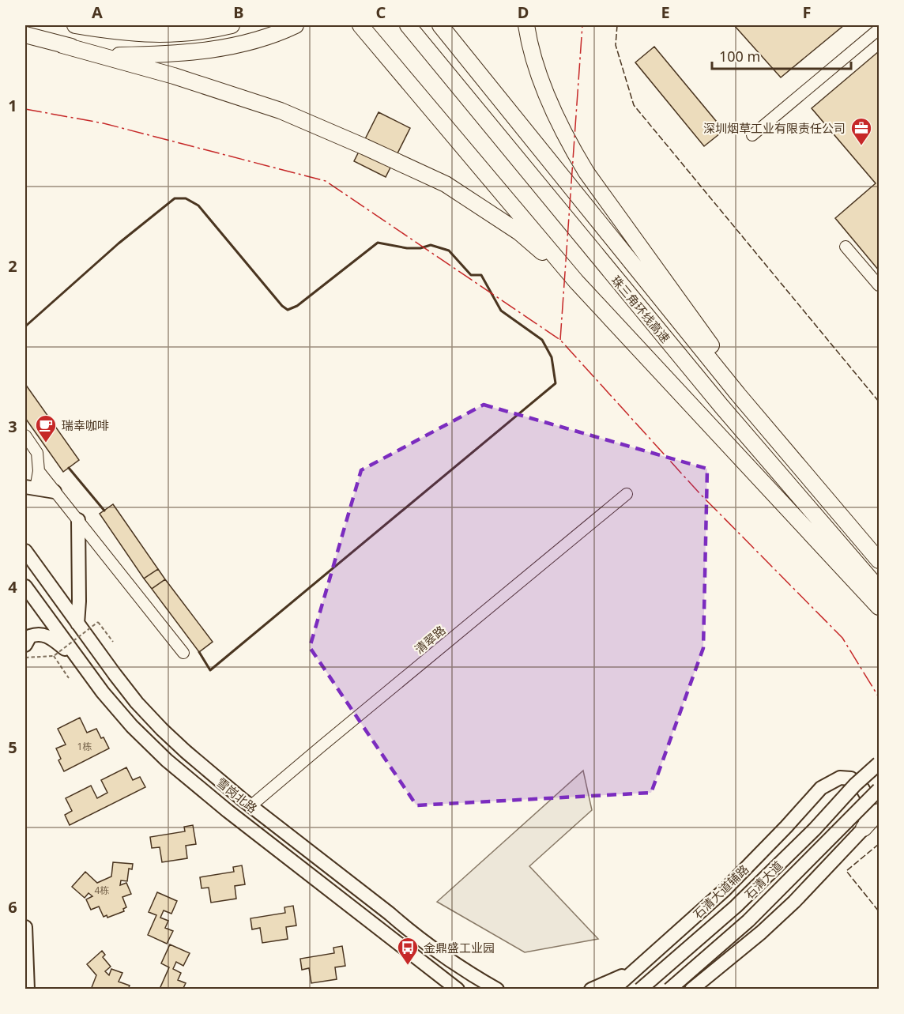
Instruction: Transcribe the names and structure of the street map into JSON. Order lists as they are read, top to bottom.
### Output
{
  "streets": {
    "highway": ["珠三角环线高速"],
    "main road": ["雪岗北路", "石清大道", "石清大道辅路"],
    "street": ["清翠路"]
  },
  "crossings": [
    ["清翠路", "雪岗北路"]
  ],
  "places": {
    "office": ["深圳烟草工业有限责任公司"],
    "cafe": ["瑞幸咖啡"],
    "bus stop": ["金鼎盛工业园"]
  },
  "house_numbers": ["1栋", "4栋"],
  "scale_bar": "100 m",
  "grid": {
    "columns": [
      "A",
      "B",
      "C",
      "D",
      "E",
      "F"
    ],
    "rows": [
      "1",
      "2",
      "3",
      "4",
      "5",
      "6"
    ]
  }
}
